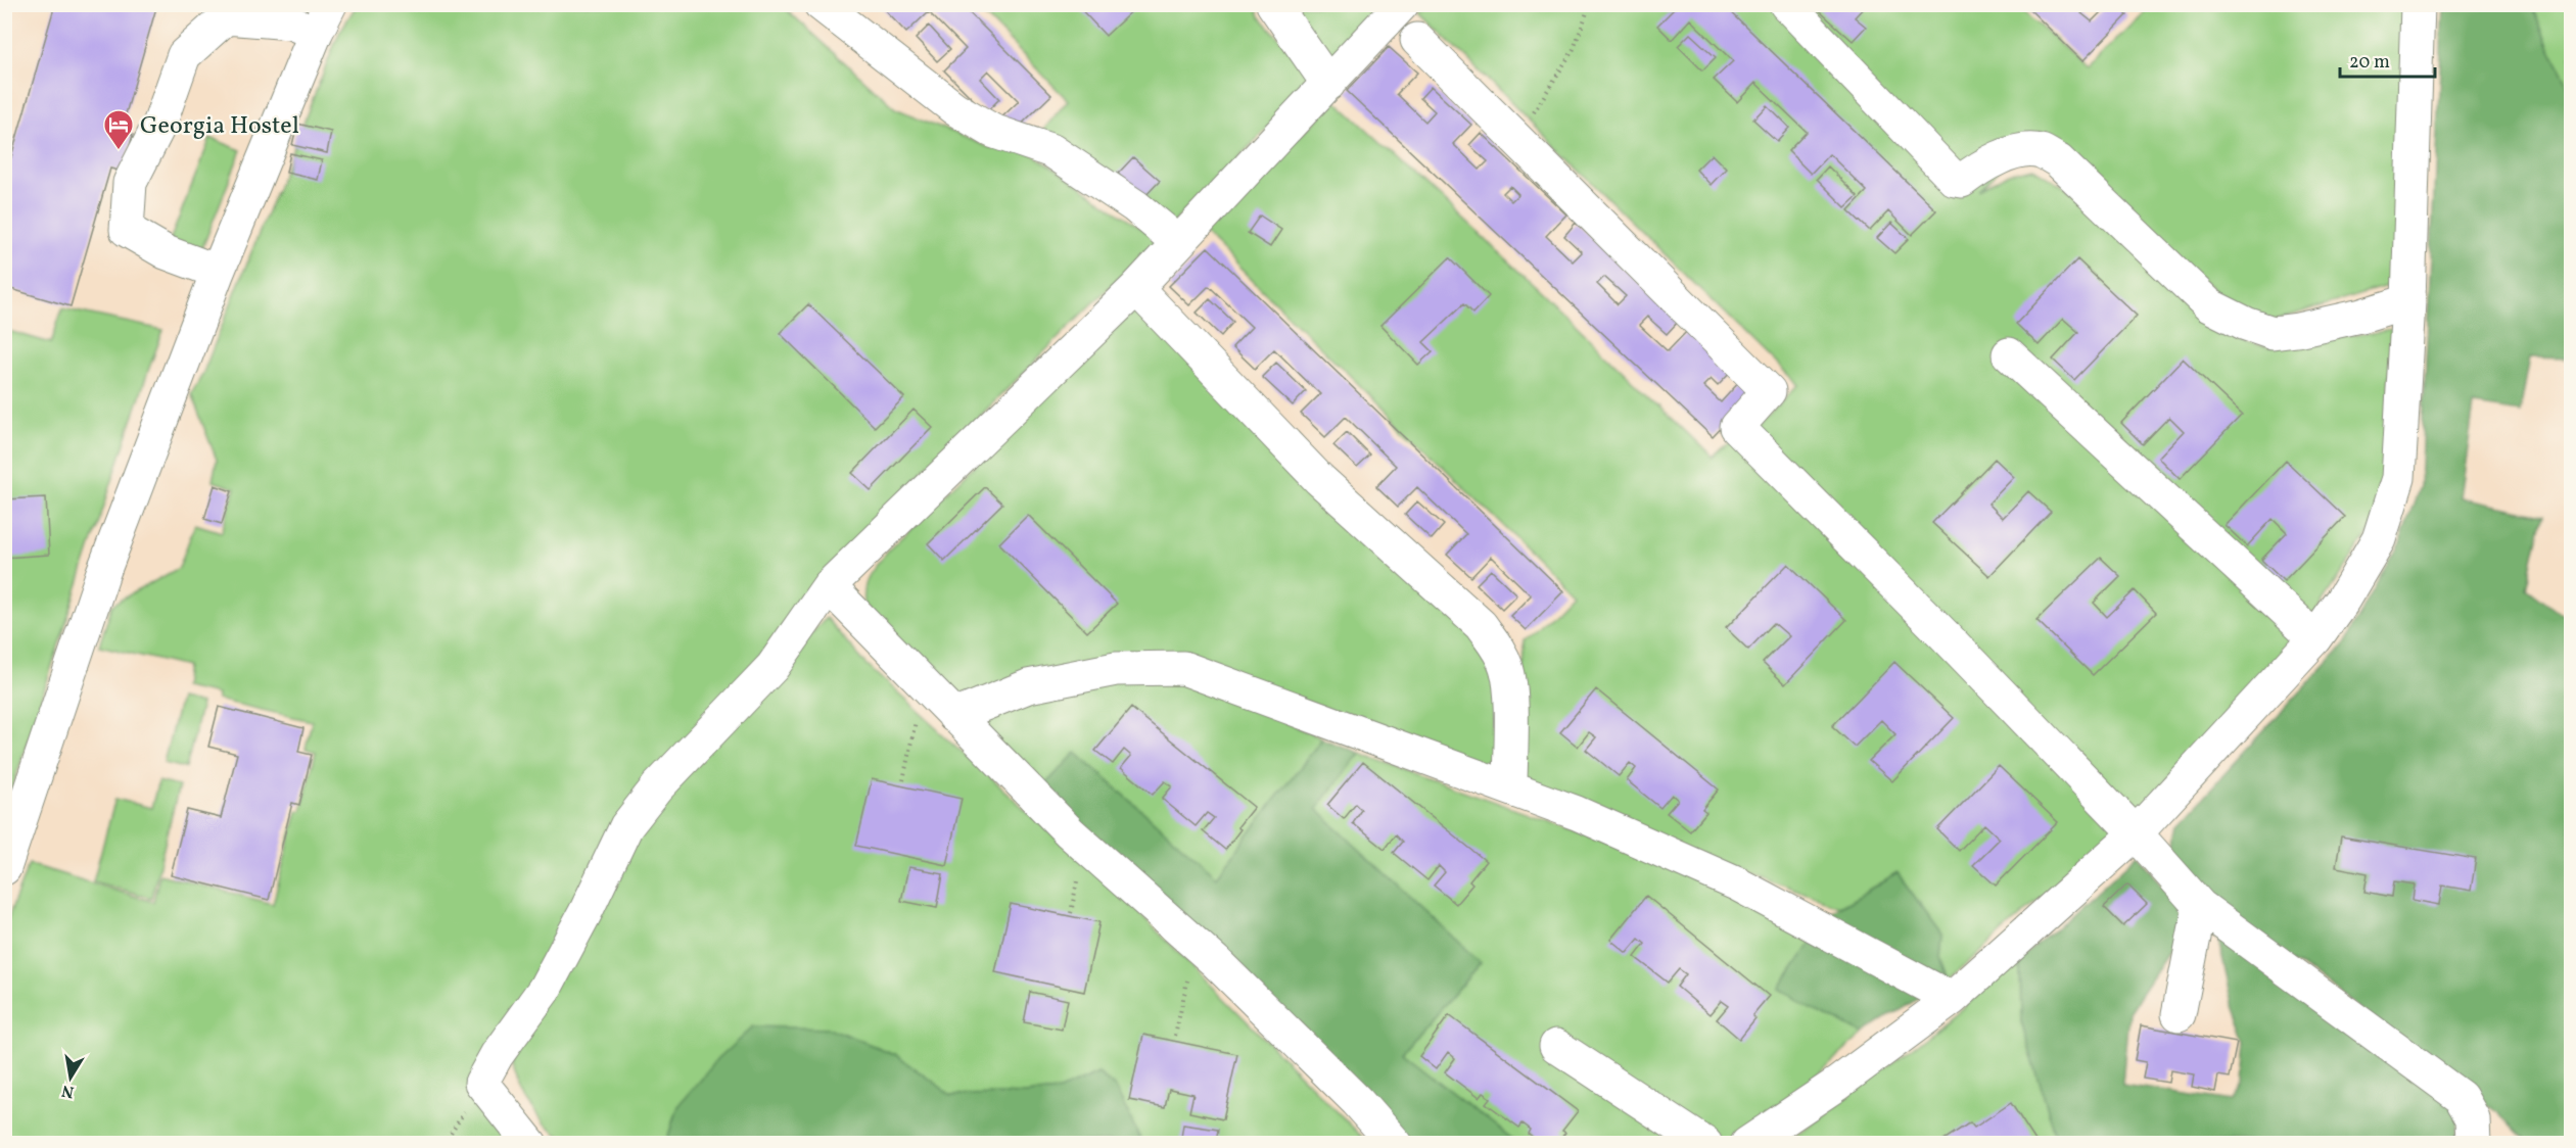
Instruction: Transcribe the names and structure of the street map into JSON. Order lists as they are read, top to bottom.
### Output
{
  "places": {
    "hotel": ["Georgia Hostel"]
  },
  "scale_bar": "20 m",
  "north": "bottom"
}
